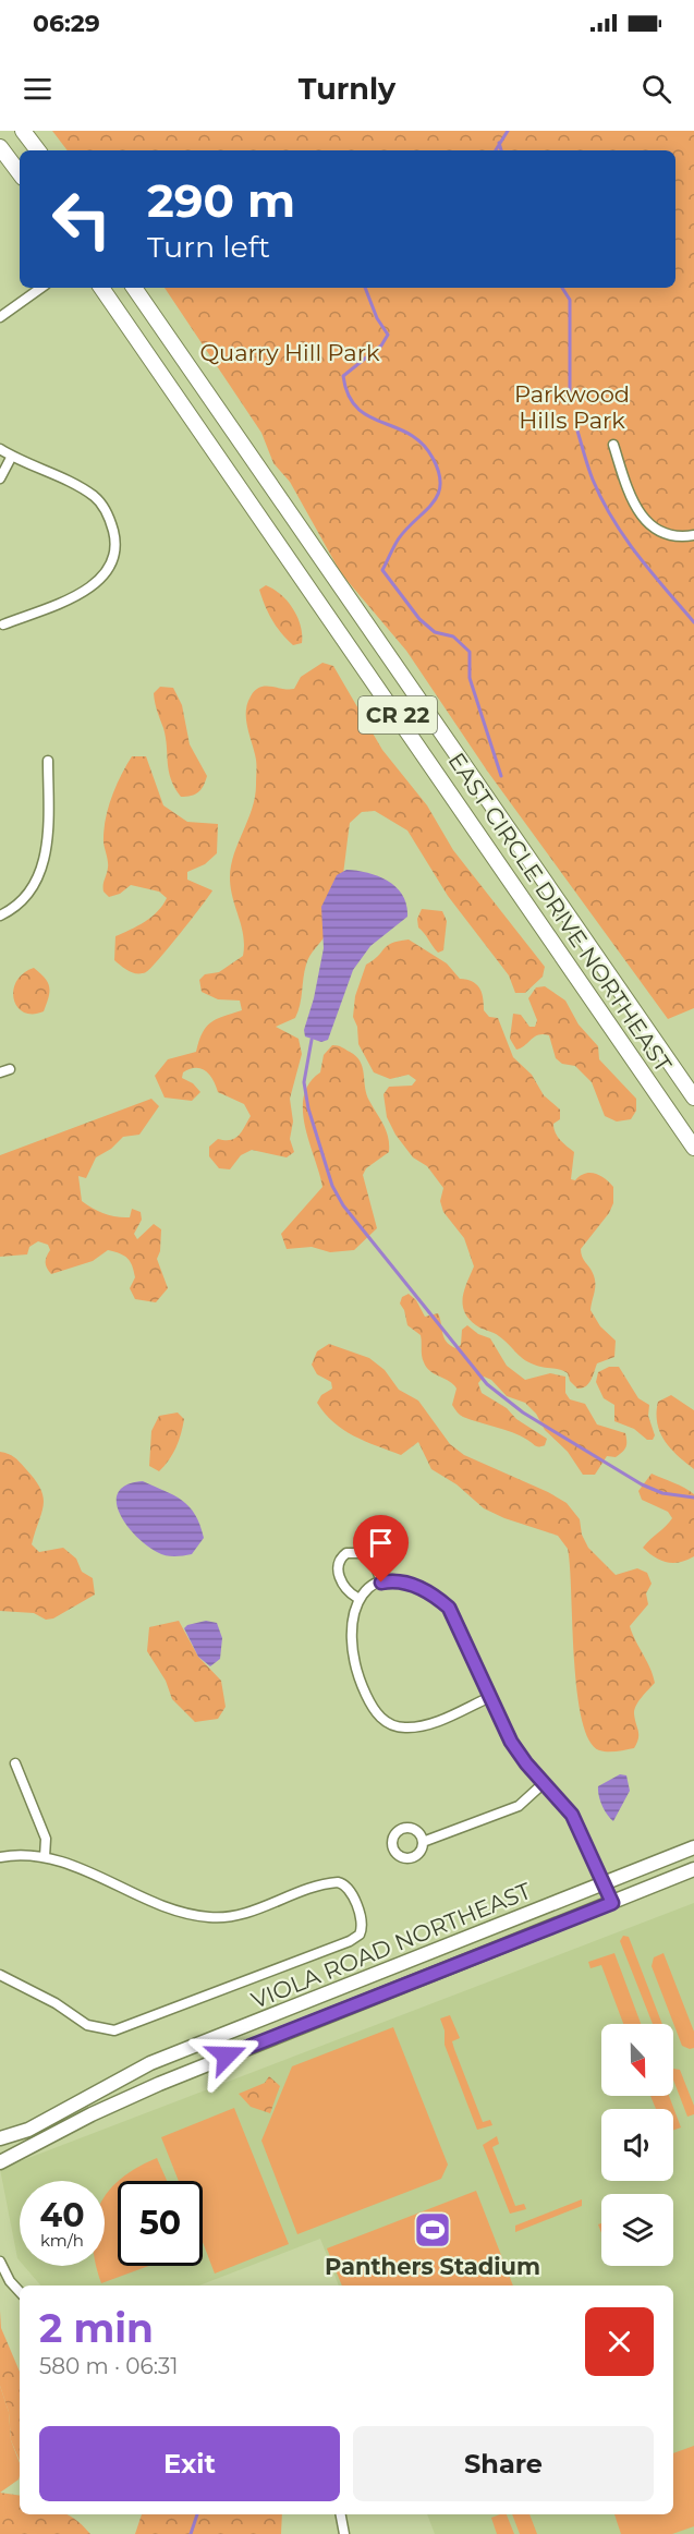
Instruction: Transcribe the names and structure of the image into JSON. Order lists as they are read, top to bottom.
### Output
{
  "streets": {
    "main road": ["CR 22", "EAST CIRCLE DRIVE NORTHEAST", "VIOLA ROAD NORTHEAST"]
  },
  "parks": ["Quarry Hill Park", "Parkwood Hills Park"],
  "places": {
    "sports": ["Panthers Stadium"]
  },
  "north": "bottom",
  "page": {
    "status": "06:29",
    "header": "Turnly",
    "turn": ["290 m", "Turn left"],
    "speed": "40 km/h",
    "limit": "50",
    "heading": ["2 min", "580 m · 06:31"],
    "buttons": ["Exit", "Share"]
  }
}
